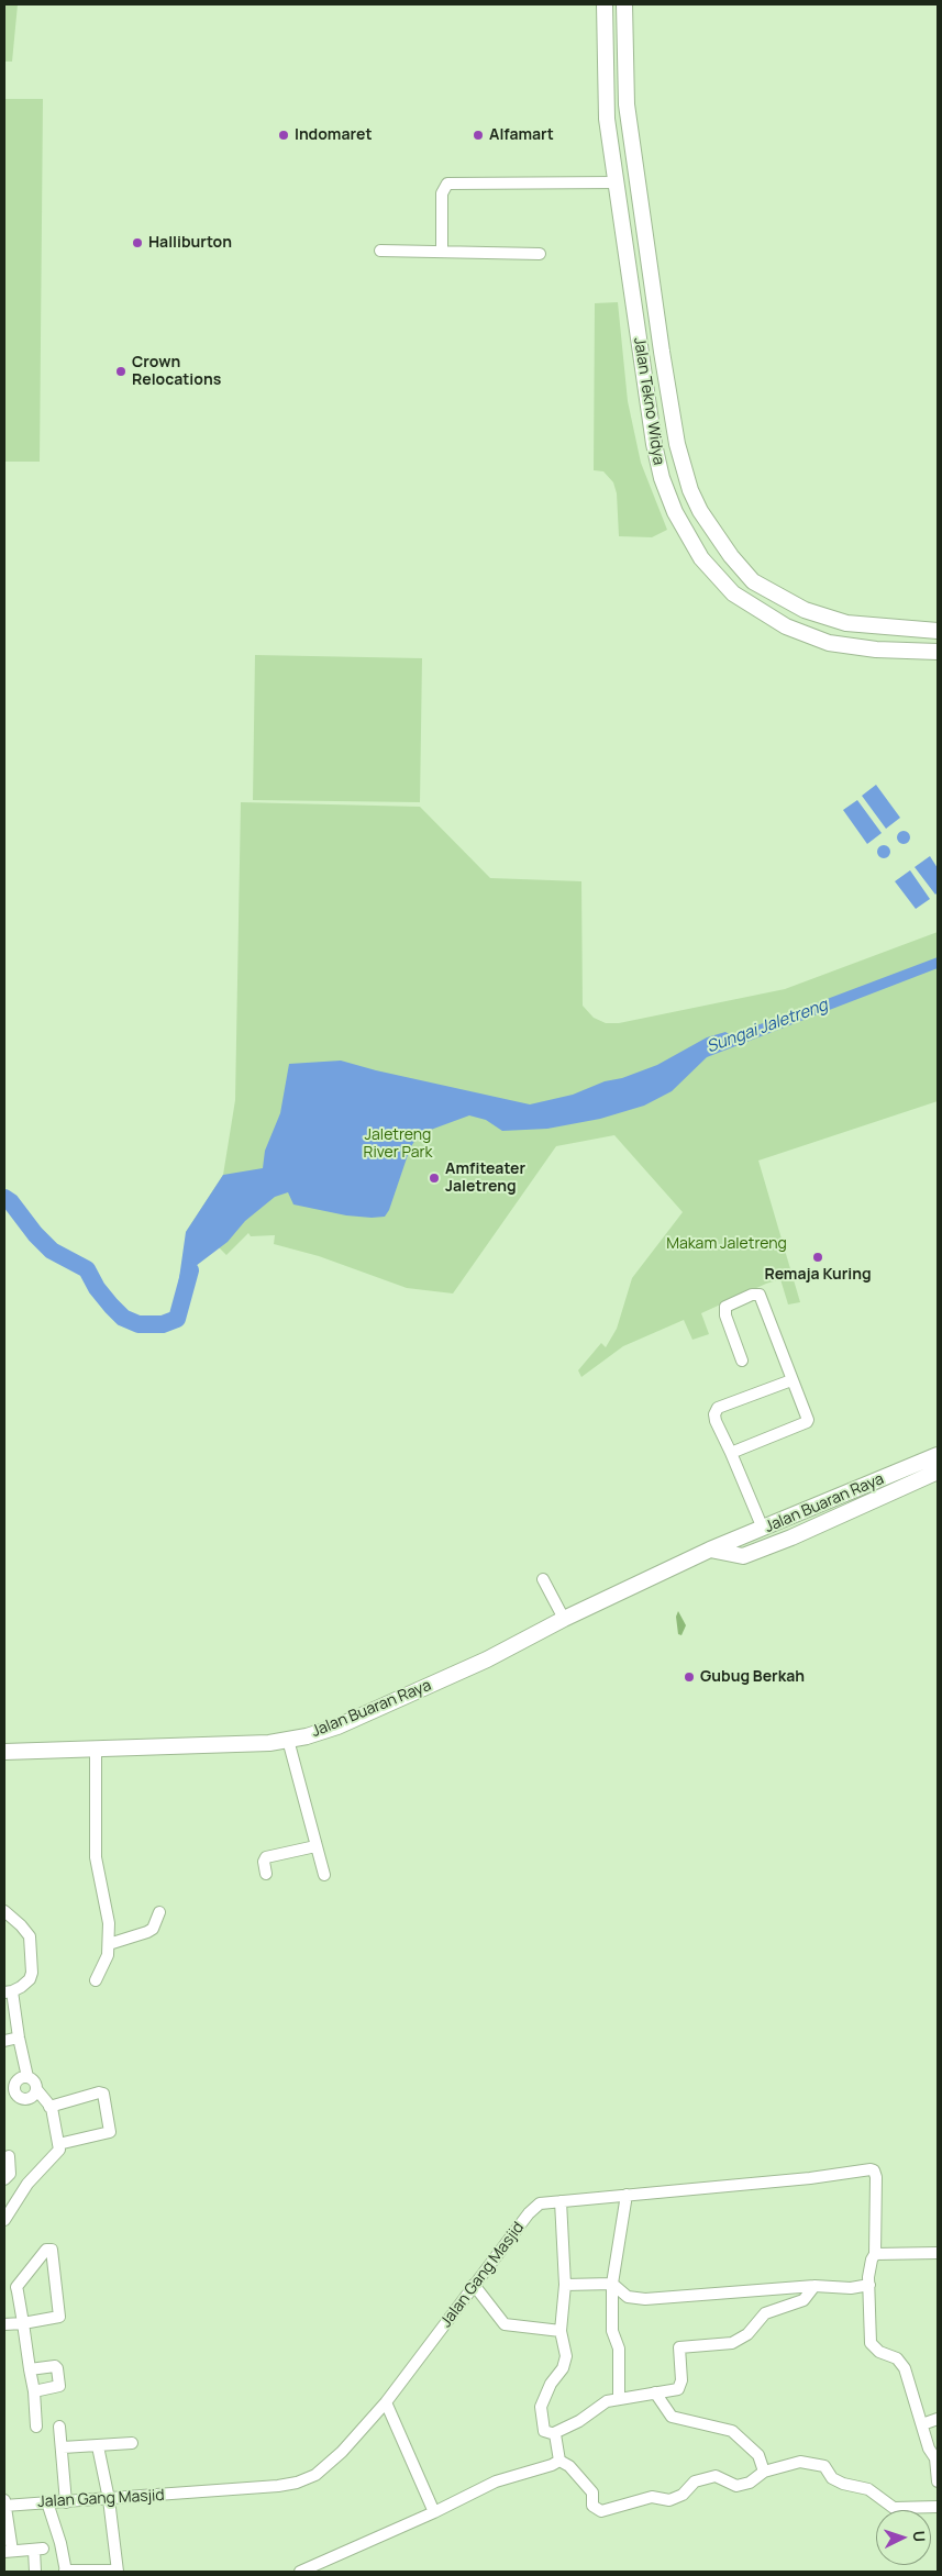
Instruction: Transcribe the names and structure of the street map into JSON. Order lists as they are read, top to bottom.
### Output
{
  "streets": {
    "main road": ["Jalan Tekno Widya", "Jalan Buaran Raya"],
    "street": ["Jalan Gang Masjid"]
  },
  "water": ["Sungai Jaletreng"],
  "parks": ["Jaletreng River Park", "Makam Jaletreng"],
  "places": [
    "Indomaret",
    "Alfamart",
    "Halliburton",
    "Crown Relocations",
    "Amfiteater Jaletreng",
    "Remaja Kuring",
    "Gubug Berkah"
  ],
  "north": "right"
}
